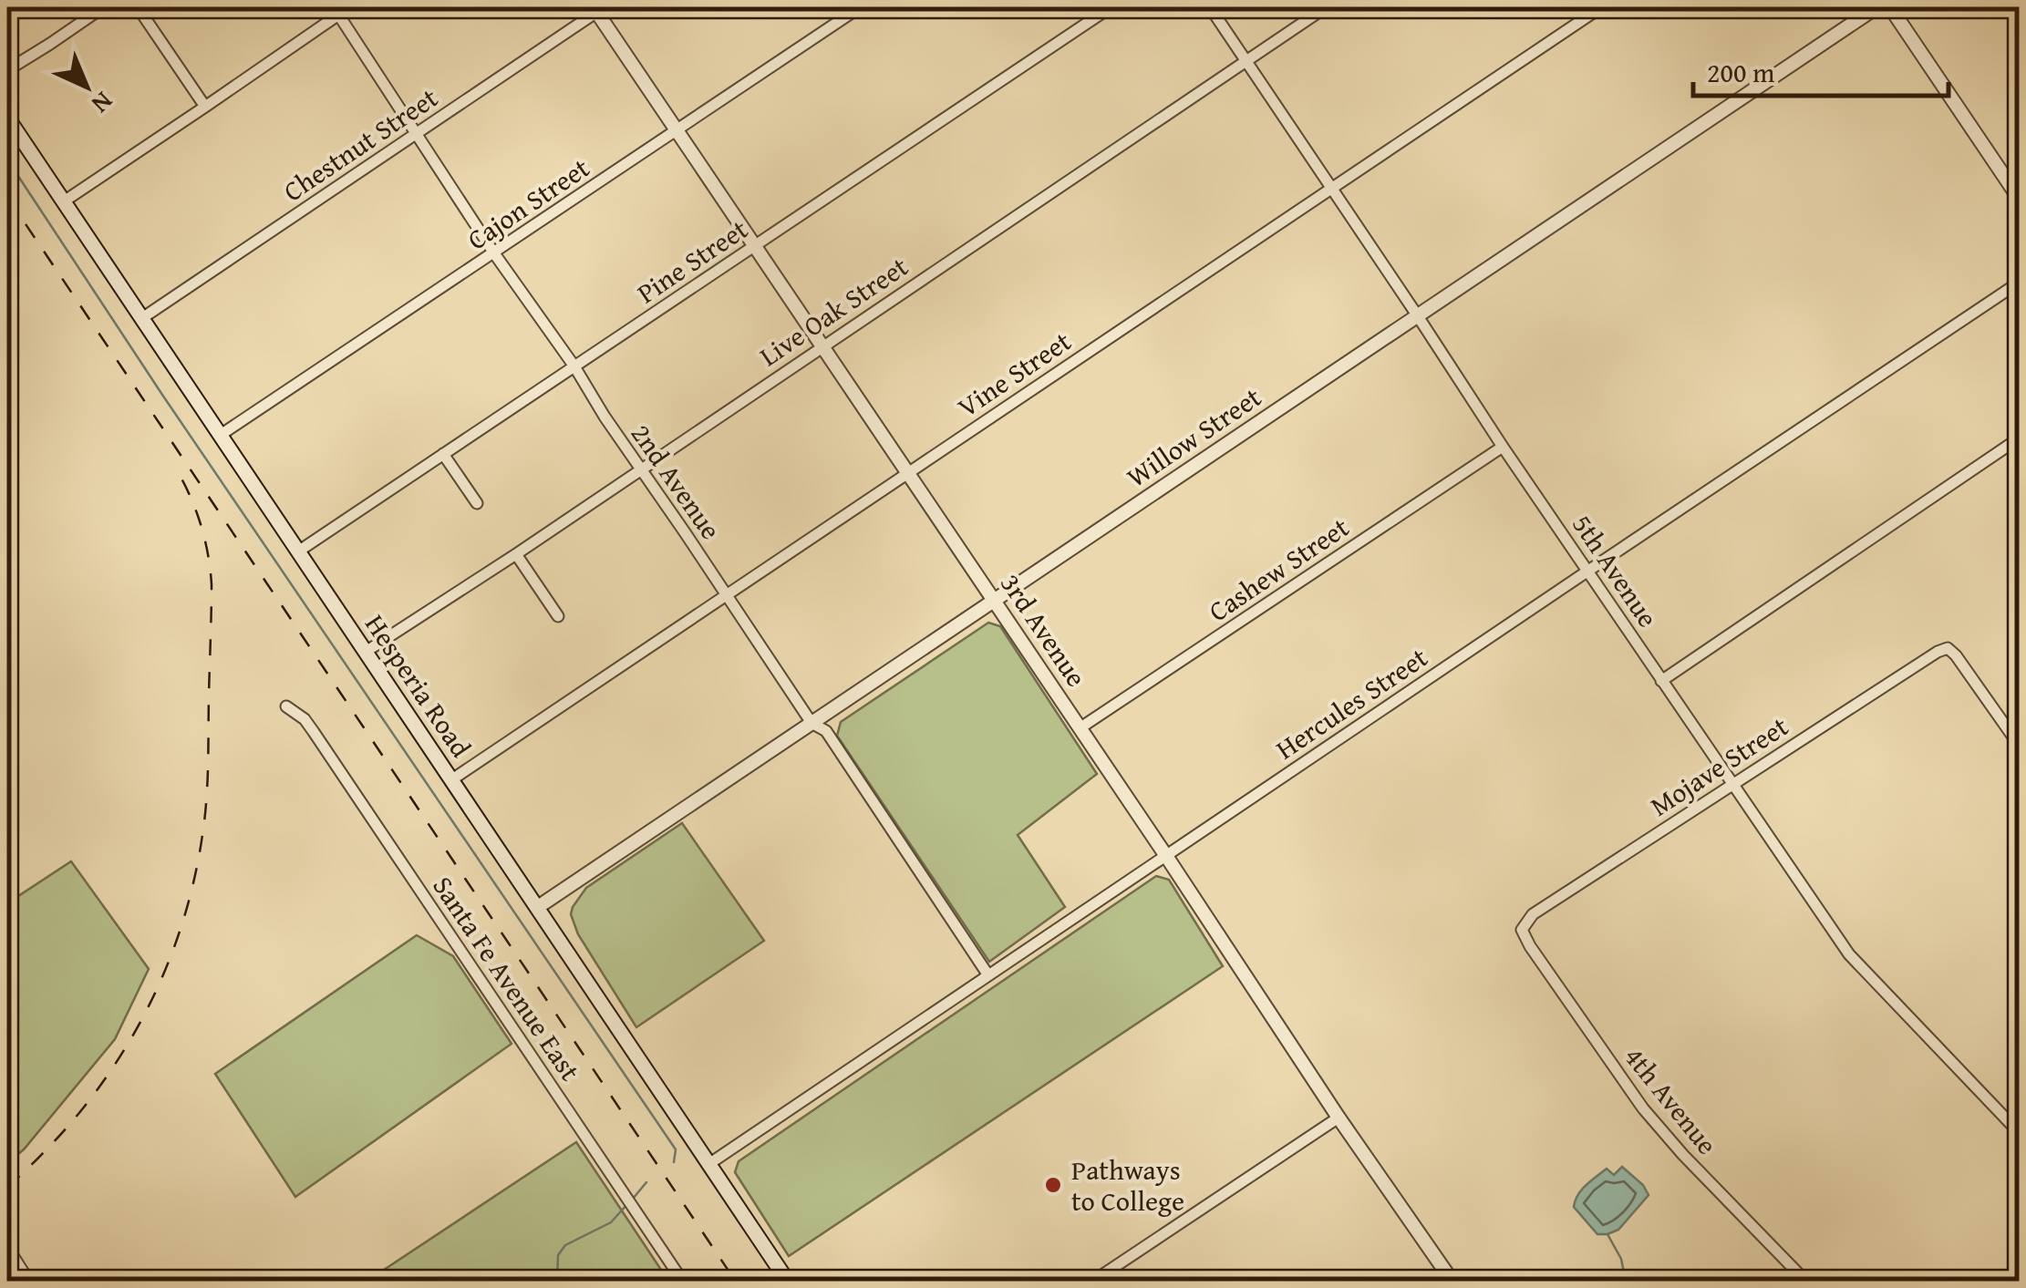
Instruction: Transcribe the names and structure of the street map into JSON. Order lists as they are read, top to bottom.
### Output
{
  "streets": {
    "main road": ["Hesperia Road"],
    "street": [
      "Chestnut Street",
      "Cajon Street",
      "Pine Street",
      "Live Oak Street",
      "Vine Street",
      "Willow Street",
      "2nd Avenue",
      "Cashew Street",
      "5th Avenue",
      "3rd Avenue",
      "Hercules Street",
      "Mojave Street",
      "Santa Fe Avenue East",
      "4th Avenue"
    ]
  },
  "crossings": [
    ["Chestnut Street", "2nd Avenue"],
    ["Chestnut Street", "3rd Avenue"],
    ["Chestnut Street", "Hesperia Road"],
    ["Cajon Street", "2nd Avenue"],
    ["Cajon Street", "3rd Avenue"],
    ["Cajon Street", "Hesperia Road"],
    ["Pine Street", "2nd Avenue"],
    ["Pine Street", "3rd Avenue"],
    ["Pine Street", "Hesperia Road"],
    ["Live Oak Street", "2nd Avenue"],
    ["Live Oak Street", "5th Avenue"],
    ["Live Oak Street", "3rd Avenue"],
    ["Live Oak Street", "Hesperia Road"],
    ["Vine Street", "2nd Avenue"],
    ["Vine Street", "5th Avenue"],
    ["Vine Street", "3rd Avenue"],
    ["Vine Street", "Hesperia Road"],
    ["Willow Street", "2nd Avenue"],
    ["Willow Street", "5th Avenue"],
    ["Willow Street", "3rd Avenue"],
    ["Willow Street", "Hesperia Road"],
    ["2nd Avenue", "Hercules Street"],
    ["Cashew Street", "5th Avenue"],
    ["Cashew Street", "3rd Avenue"],
    ["5th Avenue", "Hercules Street"],
    ["5th Avenue", "Mojave Street"],
    ["3rd Avenue", "Hercules Street"],
    ["Hesperia Road", "Hercules Street"],
    ["Mojave Street", "4th Avenue"]
  ],
  "places": ["Pathways to College"],
  "scale_bar": "200 m",
  "north": "bottom right"
}
